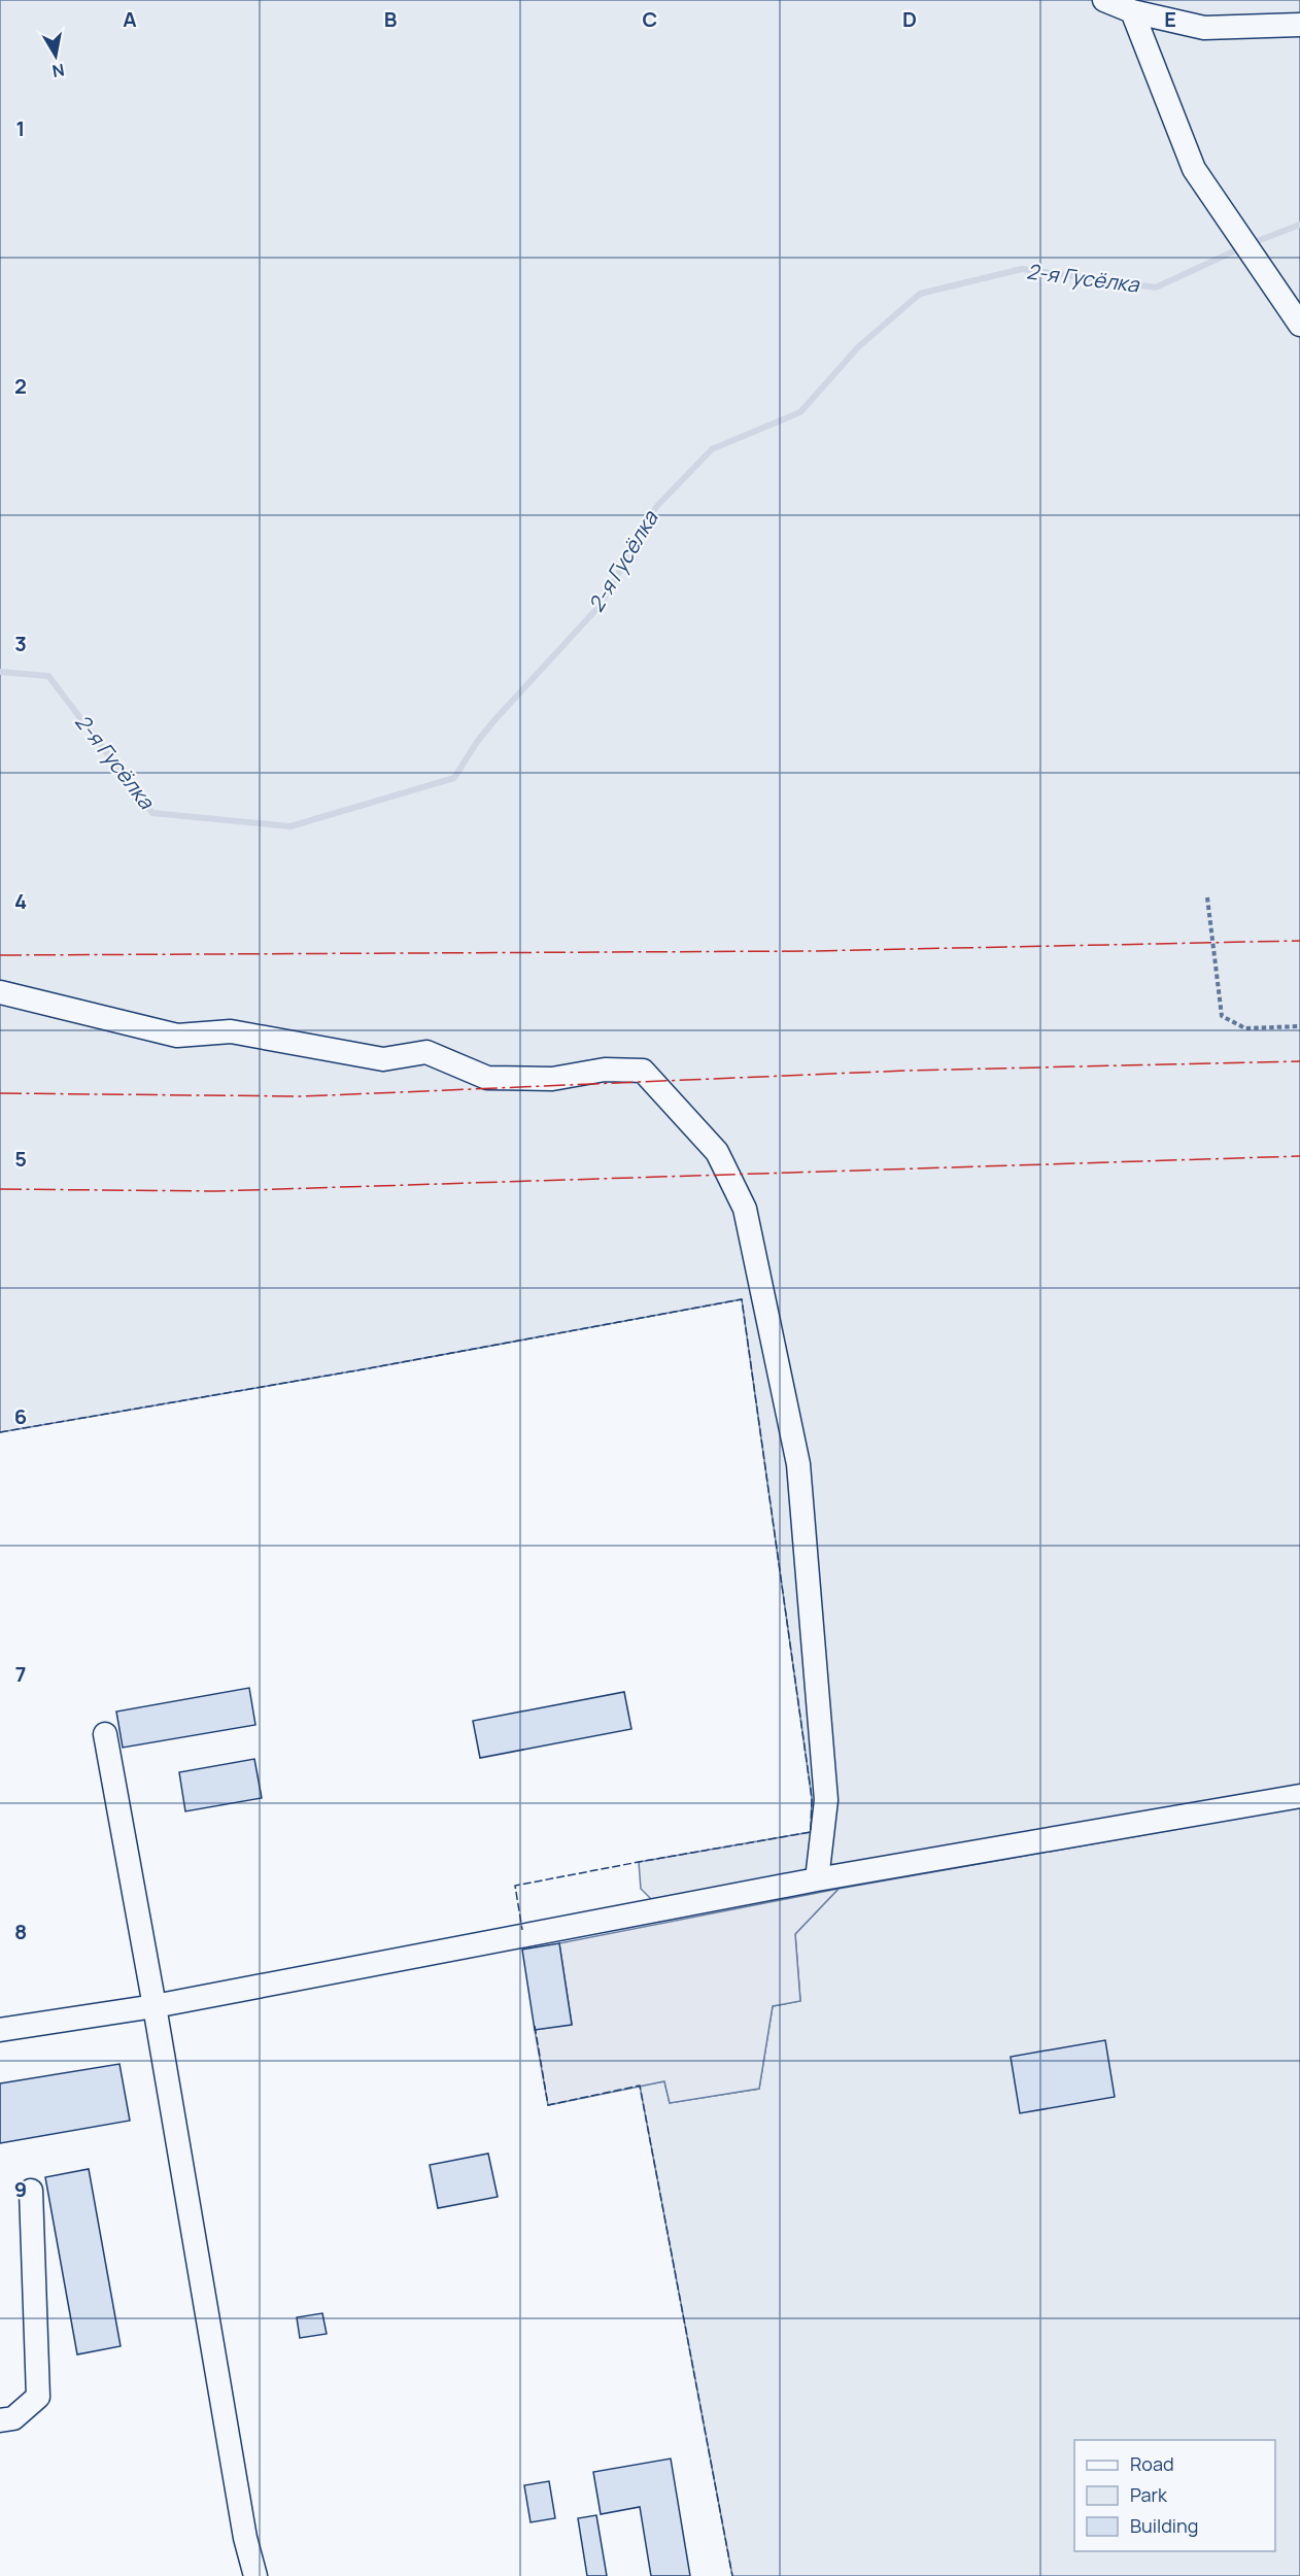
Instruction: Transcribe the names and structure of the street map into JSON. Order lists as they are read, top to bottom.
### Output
{
  "water": ["2-я Гусёлка"],
  "legend": ["Road", "Park", "Building"],
  "north": "bottom",
  "grid": {
    "columns": [
      "A",
      "B",
      "C",
      "D",
      "E"
    ],
    "rows": [
      "1",
      "2",
      "3",
      "4",
      "5",
      "6",
      "7",
      "8",
      "9"
    ]
  }
}
